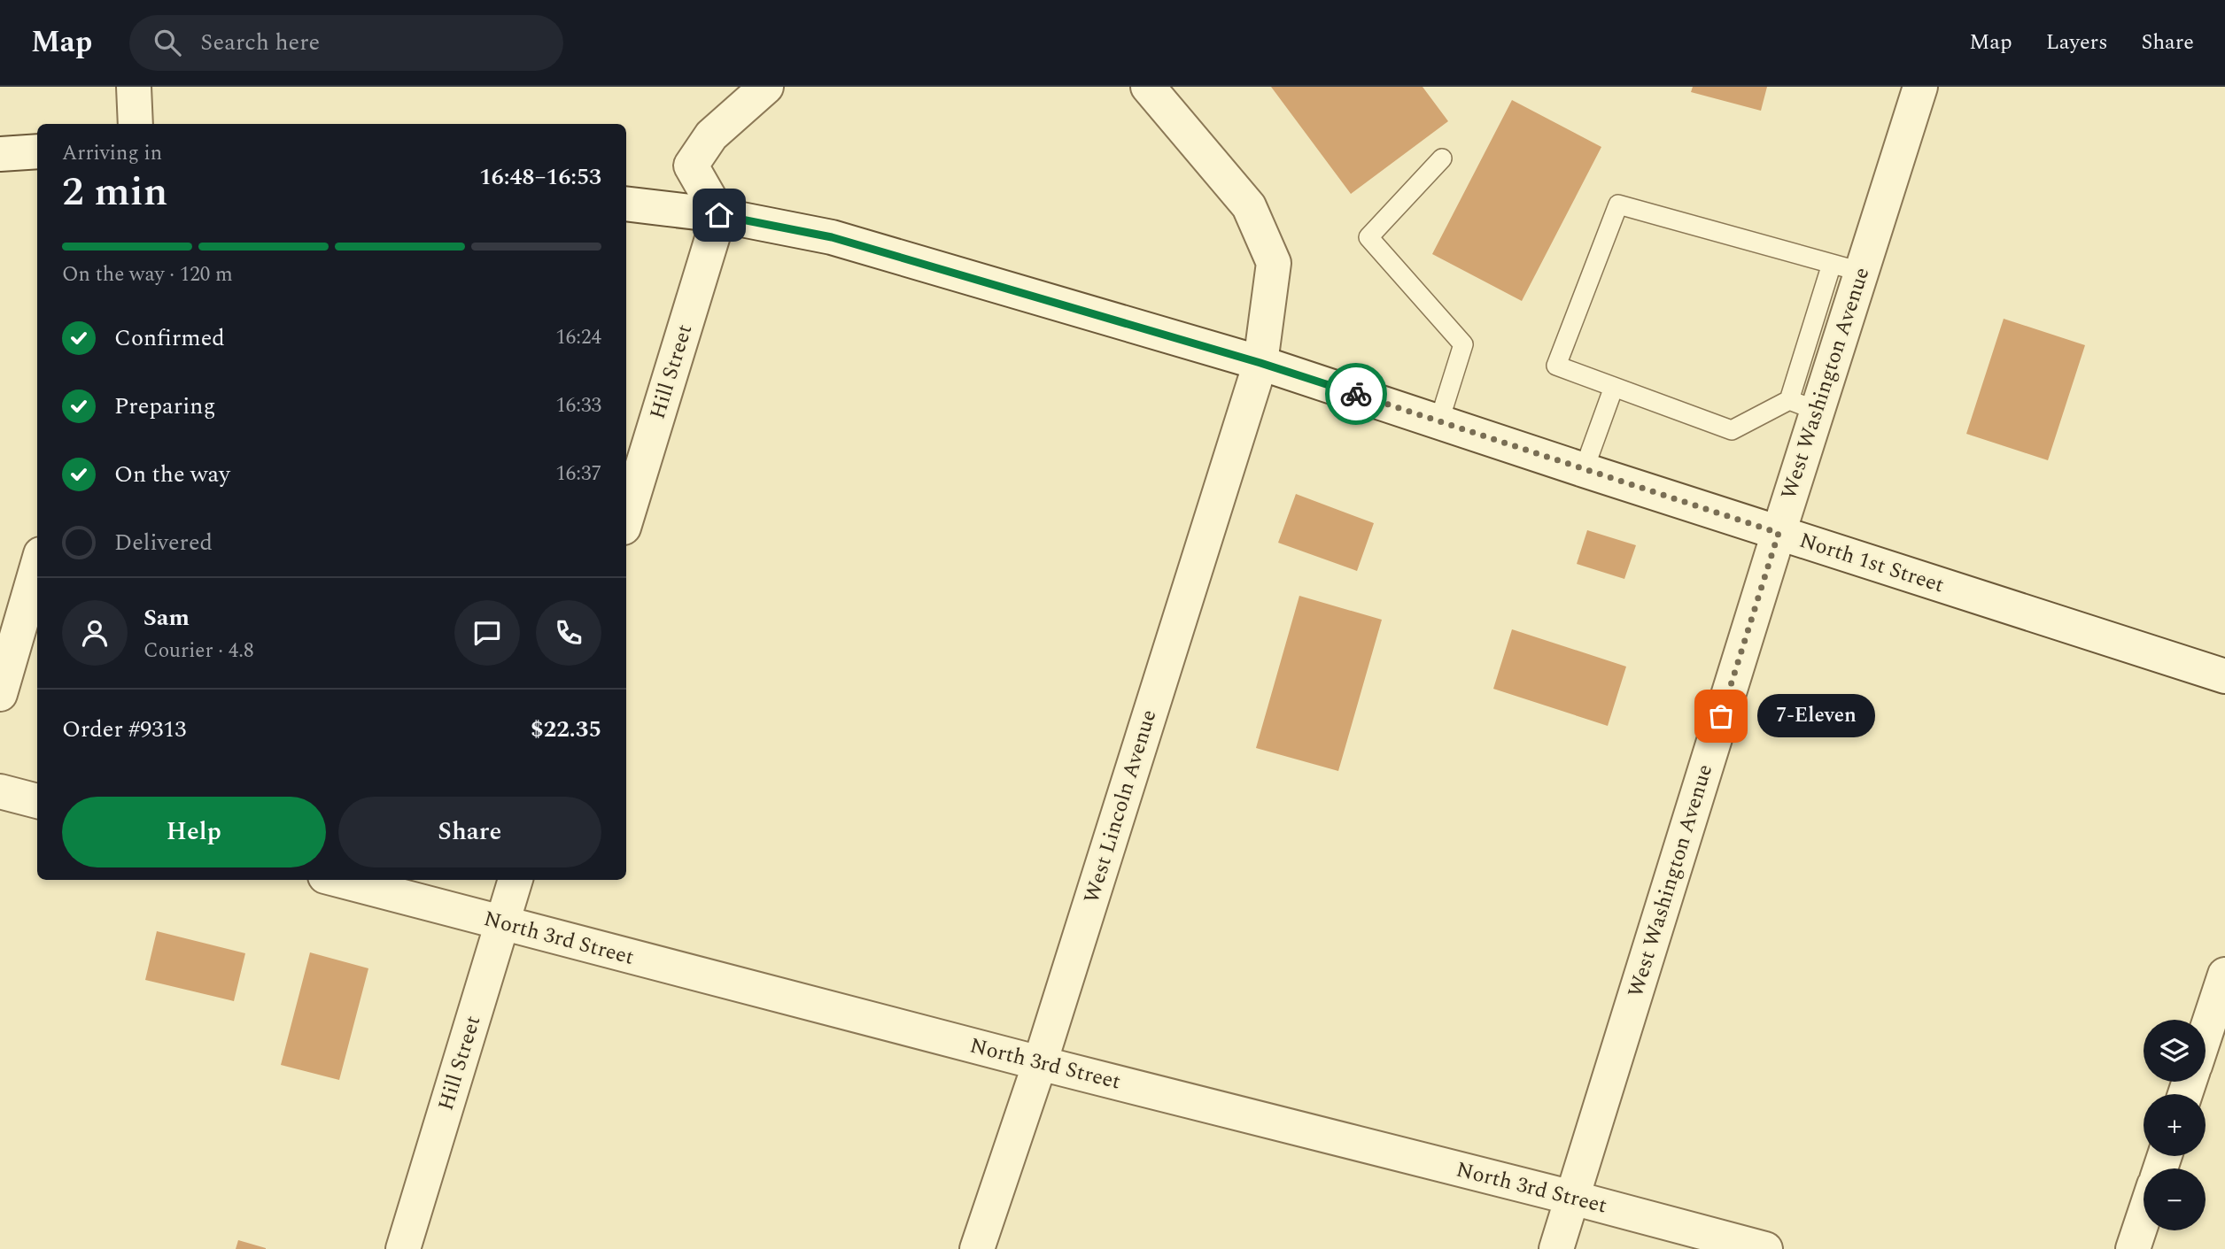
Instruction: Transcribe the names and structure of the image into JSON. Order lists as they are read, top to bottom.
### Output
{
  "streets": {
    "street": [
      "Hill Street",
      "West Washington Avenue",
      "North 1st Street",
      "West Lincoln Avenue",
      "North 3rd Street"
    ]
  },
  "crossings": [
    ["Hill Street", "North 1st Street"],
    ["Hill Street", "North 3rd Street"],
    ["West Washington Avenue", "North 1st Street"],
    ["West Washington Avenue", "North 3rd Street"],
    ["North 1st Street", "West Lincoln Avenue"],
    ["West Lincoln Avenue", "North 3rd Street"]
  ],
  "places": ["7-Eleven"],
  "page": {
    "header": "Map",
    "search": "Search here",
    "nav": ["Map", "Layers", "Share"],
    "heading": ["2 min", "Arriving in", "16:48–16:53"],
    "panel": [
      "Sam",
      "Courier · 4.8",
      "Order #9313",
      "$22.35"
    ],
    "bar": "On the way · 120 m",
    "list": [
      ["Confirmed", "16:24"],
      ["Preparing", "16:33"],
      ["On the way", "16:37"],
      "Delivered"
    ],
    "bubble": "7-Eleven",
    "buttons": ["Help", "Share"],
    "map_buttons": ["+", "−"]
  }
}
